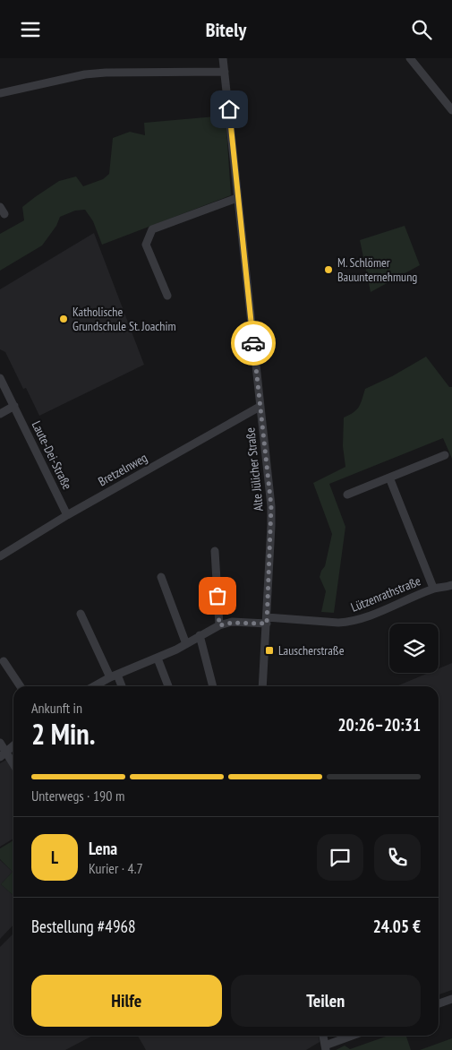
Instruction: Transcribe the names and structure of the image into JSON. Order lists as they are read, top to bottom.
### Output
{
  "streets": {
    "street": [
      "Laute-Dei-Straße",
      "Bretzelnweg",
      "Alte Jülicher Straße",
      "Lützenrathstraße"
    ]
  },
  "crossings": [
    ["Laute-Dei-Straße", "Bretzelnweg"],
    ["Bretzelnweg", "Alte Jülicher Straße"],
    ["Alte Jülicher Straße", "Lützenrathstraße"]
  ],
  "places": {
    "other": ["M. Schlömer Bauunternehmung", "Katholische Grundschule St. Joachim"],
    "transit": ["Lauscherstraße"]
  },
  "page": {
    "header": "Bitely",
    "heading": ["2 Min.", "Ankunft in", "20:26–20:31"],
    "panel": [
      "Lena",
      "Kurier · 4.7",
      "Bestellung #4968",
      "24.05 €"
    ],
    "bar": "Unterwegs · 190 m",
    "round": "L",
    "buttons": ["Hilfe", "Teilen"]
  }
}
